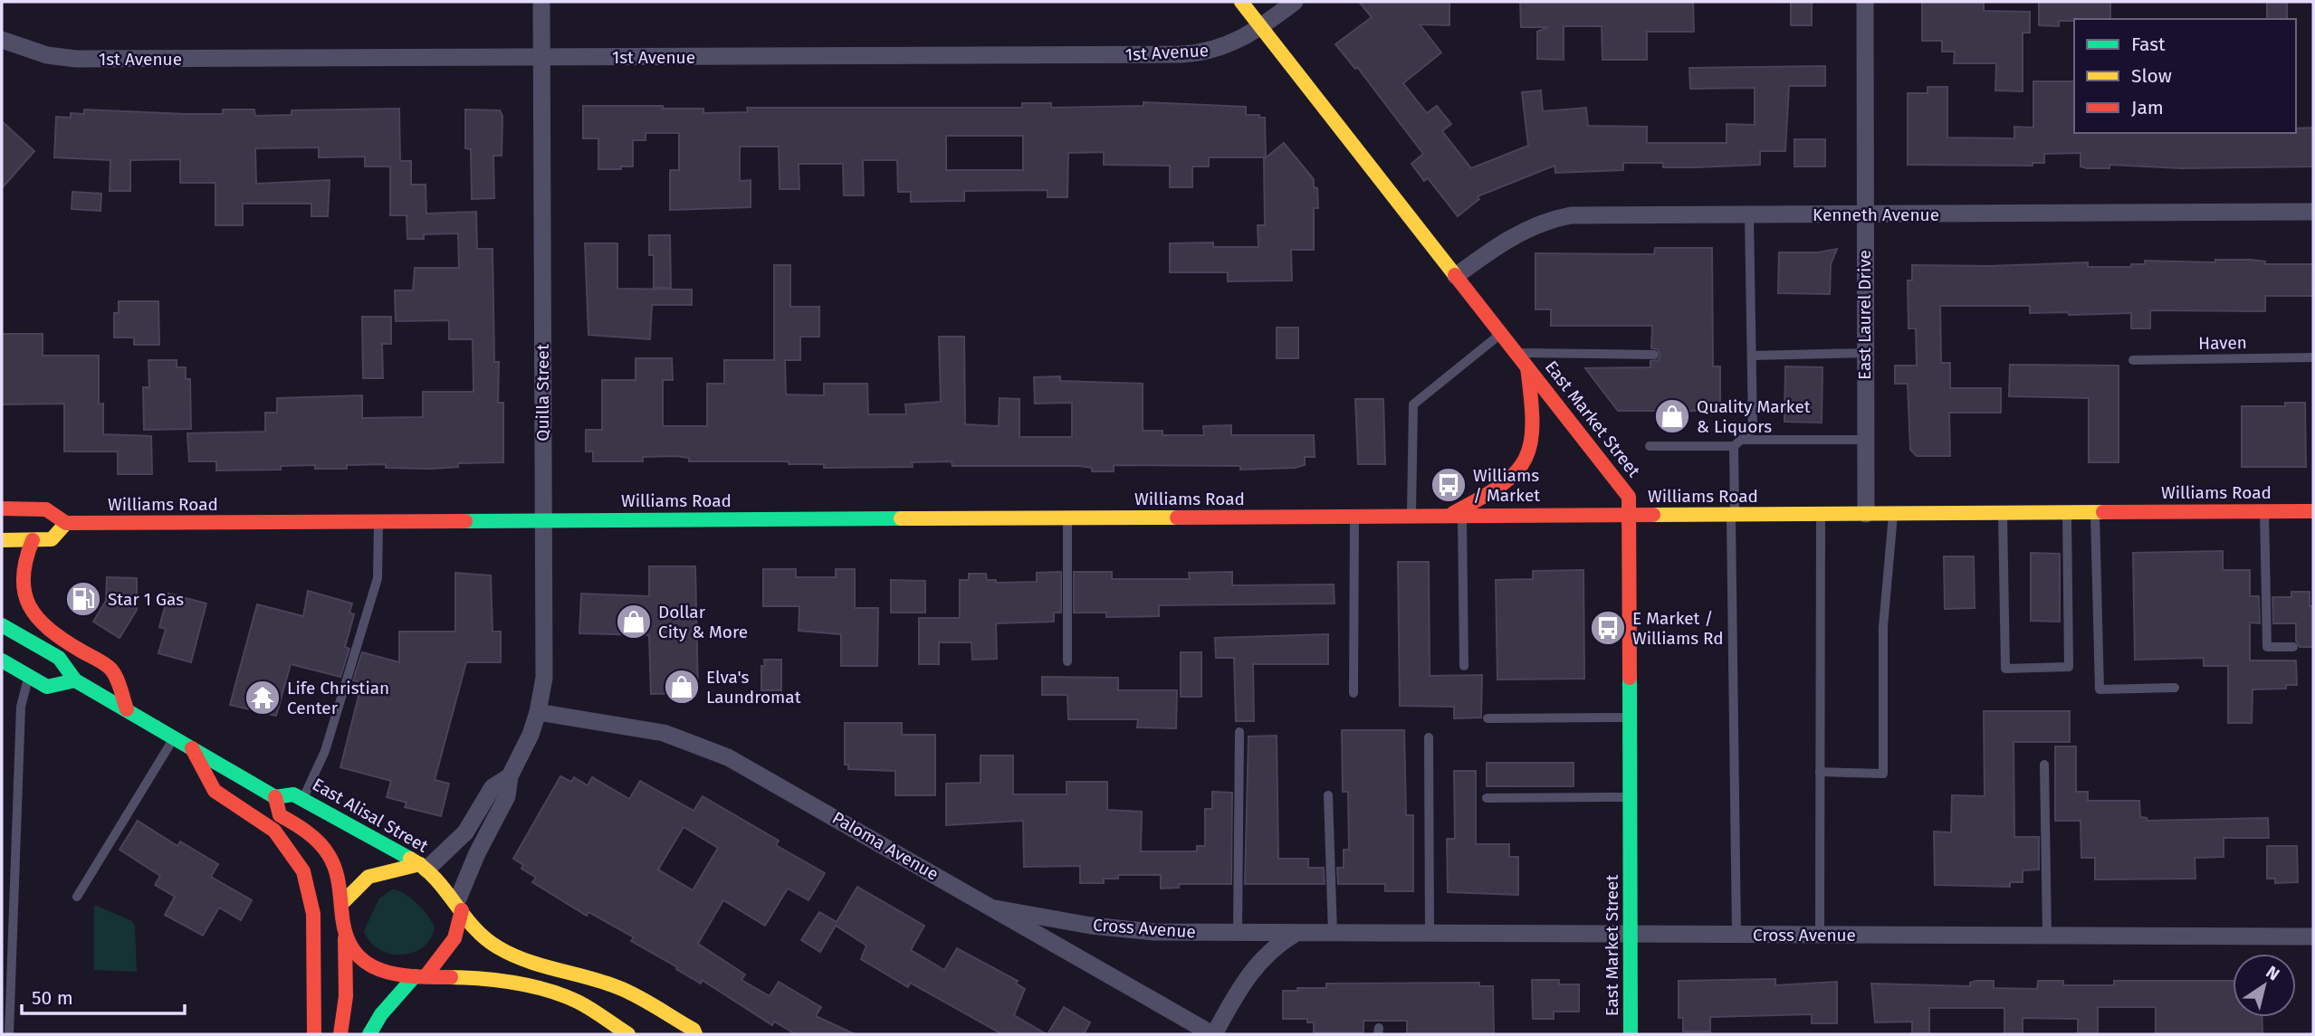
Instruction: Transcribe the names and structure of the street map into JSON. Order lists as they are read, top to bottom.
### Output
{
  "streets": {
    "main road": ["East Market Street", "Williams Road", "East Alisal Street"],
    "street": [
      "1st Avenue",
      "Kenneth Avenue",
      "East Laurel Drive",
      "Quilla Street",
      "Paloma Avenue",
      "Cross Avenue"
    ],
    "lane": ["Haven"]
  },
  "crossings": [
    ["1st Avenue", "Quilla Street"],
    ["1st Avenue", "East Market Street"],
    ["Kenneth Avenue", "East Laurel Drive"],
    ["Kenneth Avenue", "East Market Street"],
    ["East Laurel Drive", "Williams Road"],
    ["Quilla Street", "Williams Road"],
    ["Quilla Street", "East Alisal Street"],
    ["Quilla Street", "Paloma Avenue"],
    ["East Market Street", "Williams Road"],
    ["East Market Street", "Cross Avenue"],
    ["Paloma Avenue", "Cross Avenue"]
  ],
  "places": {
    "shop": ["Quality Market & Liquors", "Dollar City & More", "Elva's Laundromat"],
    "bus stop": ["Williams / Market", "E Market / Williams Rd"],
    "fuel station": ["Star 1 Gas"],
    "temple": ["Life Christian Center"]
  },
  "legend": ["Fast", "Slow", "Jam"],
  "scale_bar": "50 m",
  "north": "top right"
}
